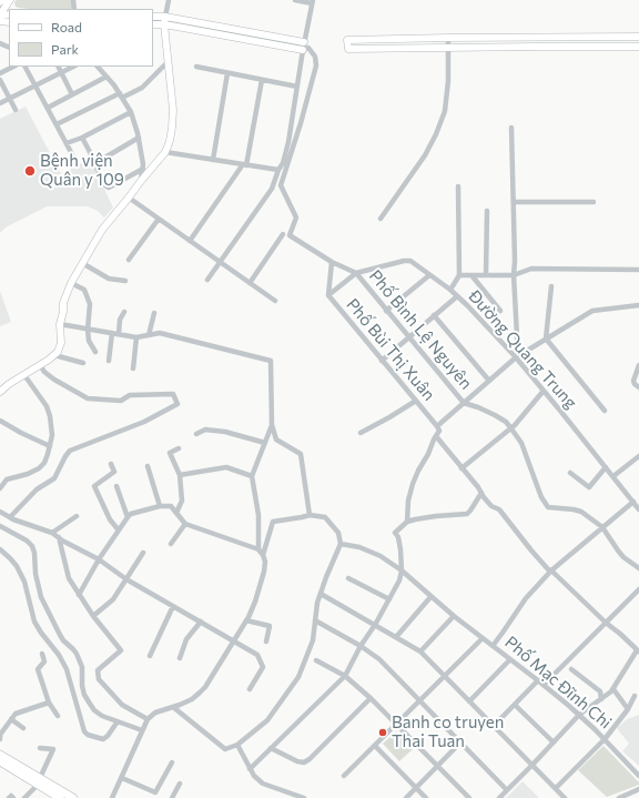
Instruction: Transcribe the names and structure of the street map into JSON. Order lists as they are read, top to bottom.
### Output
{
  "streets": {
    "street": [
      "Phố Bình Lệ Nguyên",
      "Phố Bùi Thị Xuân",
      "Đường Quang Trung",
      "Phố Mạc Đĩnh Chi"
    ]
  },
  "crossings": [
    ["Phố Bình Lệ Nguyên", "Phố Bùi Thị Xuân"],
    ["Phố Bình Lệ Nguyên", "Đường Quang Trung"],
    ["Phố Bùi Thị Xuân", "Đường Quang Trung"]
  ],
  "places": ["Bệnh viện Quân y 109", "Banh co truyen Thai Tuan"],
  "legend": ["Road", "Park"]
}
